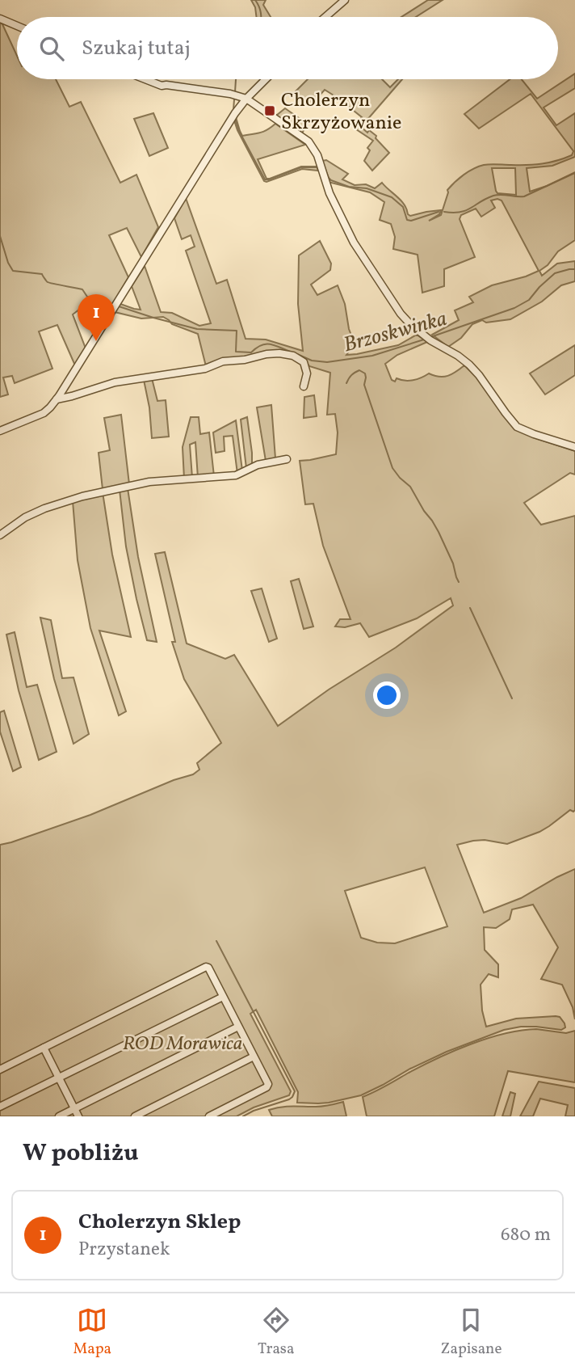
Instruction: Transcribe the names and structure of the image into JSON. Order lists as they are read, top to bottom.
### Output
{
  "water": ["Brzoskwinka"],
  "parks": ["ROD Morawica"],
  "places": {
    "transit": ["Cholerzyn Skrzyżowanie"]
  },
  "page": {
    "search": "Szukaj tutaj",
    "pins": "1",
    "heading": "W pobliżu",
    "list": [
      {
        "mark": "1",
        "name": "Cholerzyn Sklep",
        "note": "Przystanek",
        "value": "680 m"
      }
    ],
    "nav": ["Mapa", "Trasa", "Zapisane"]
  }
}
